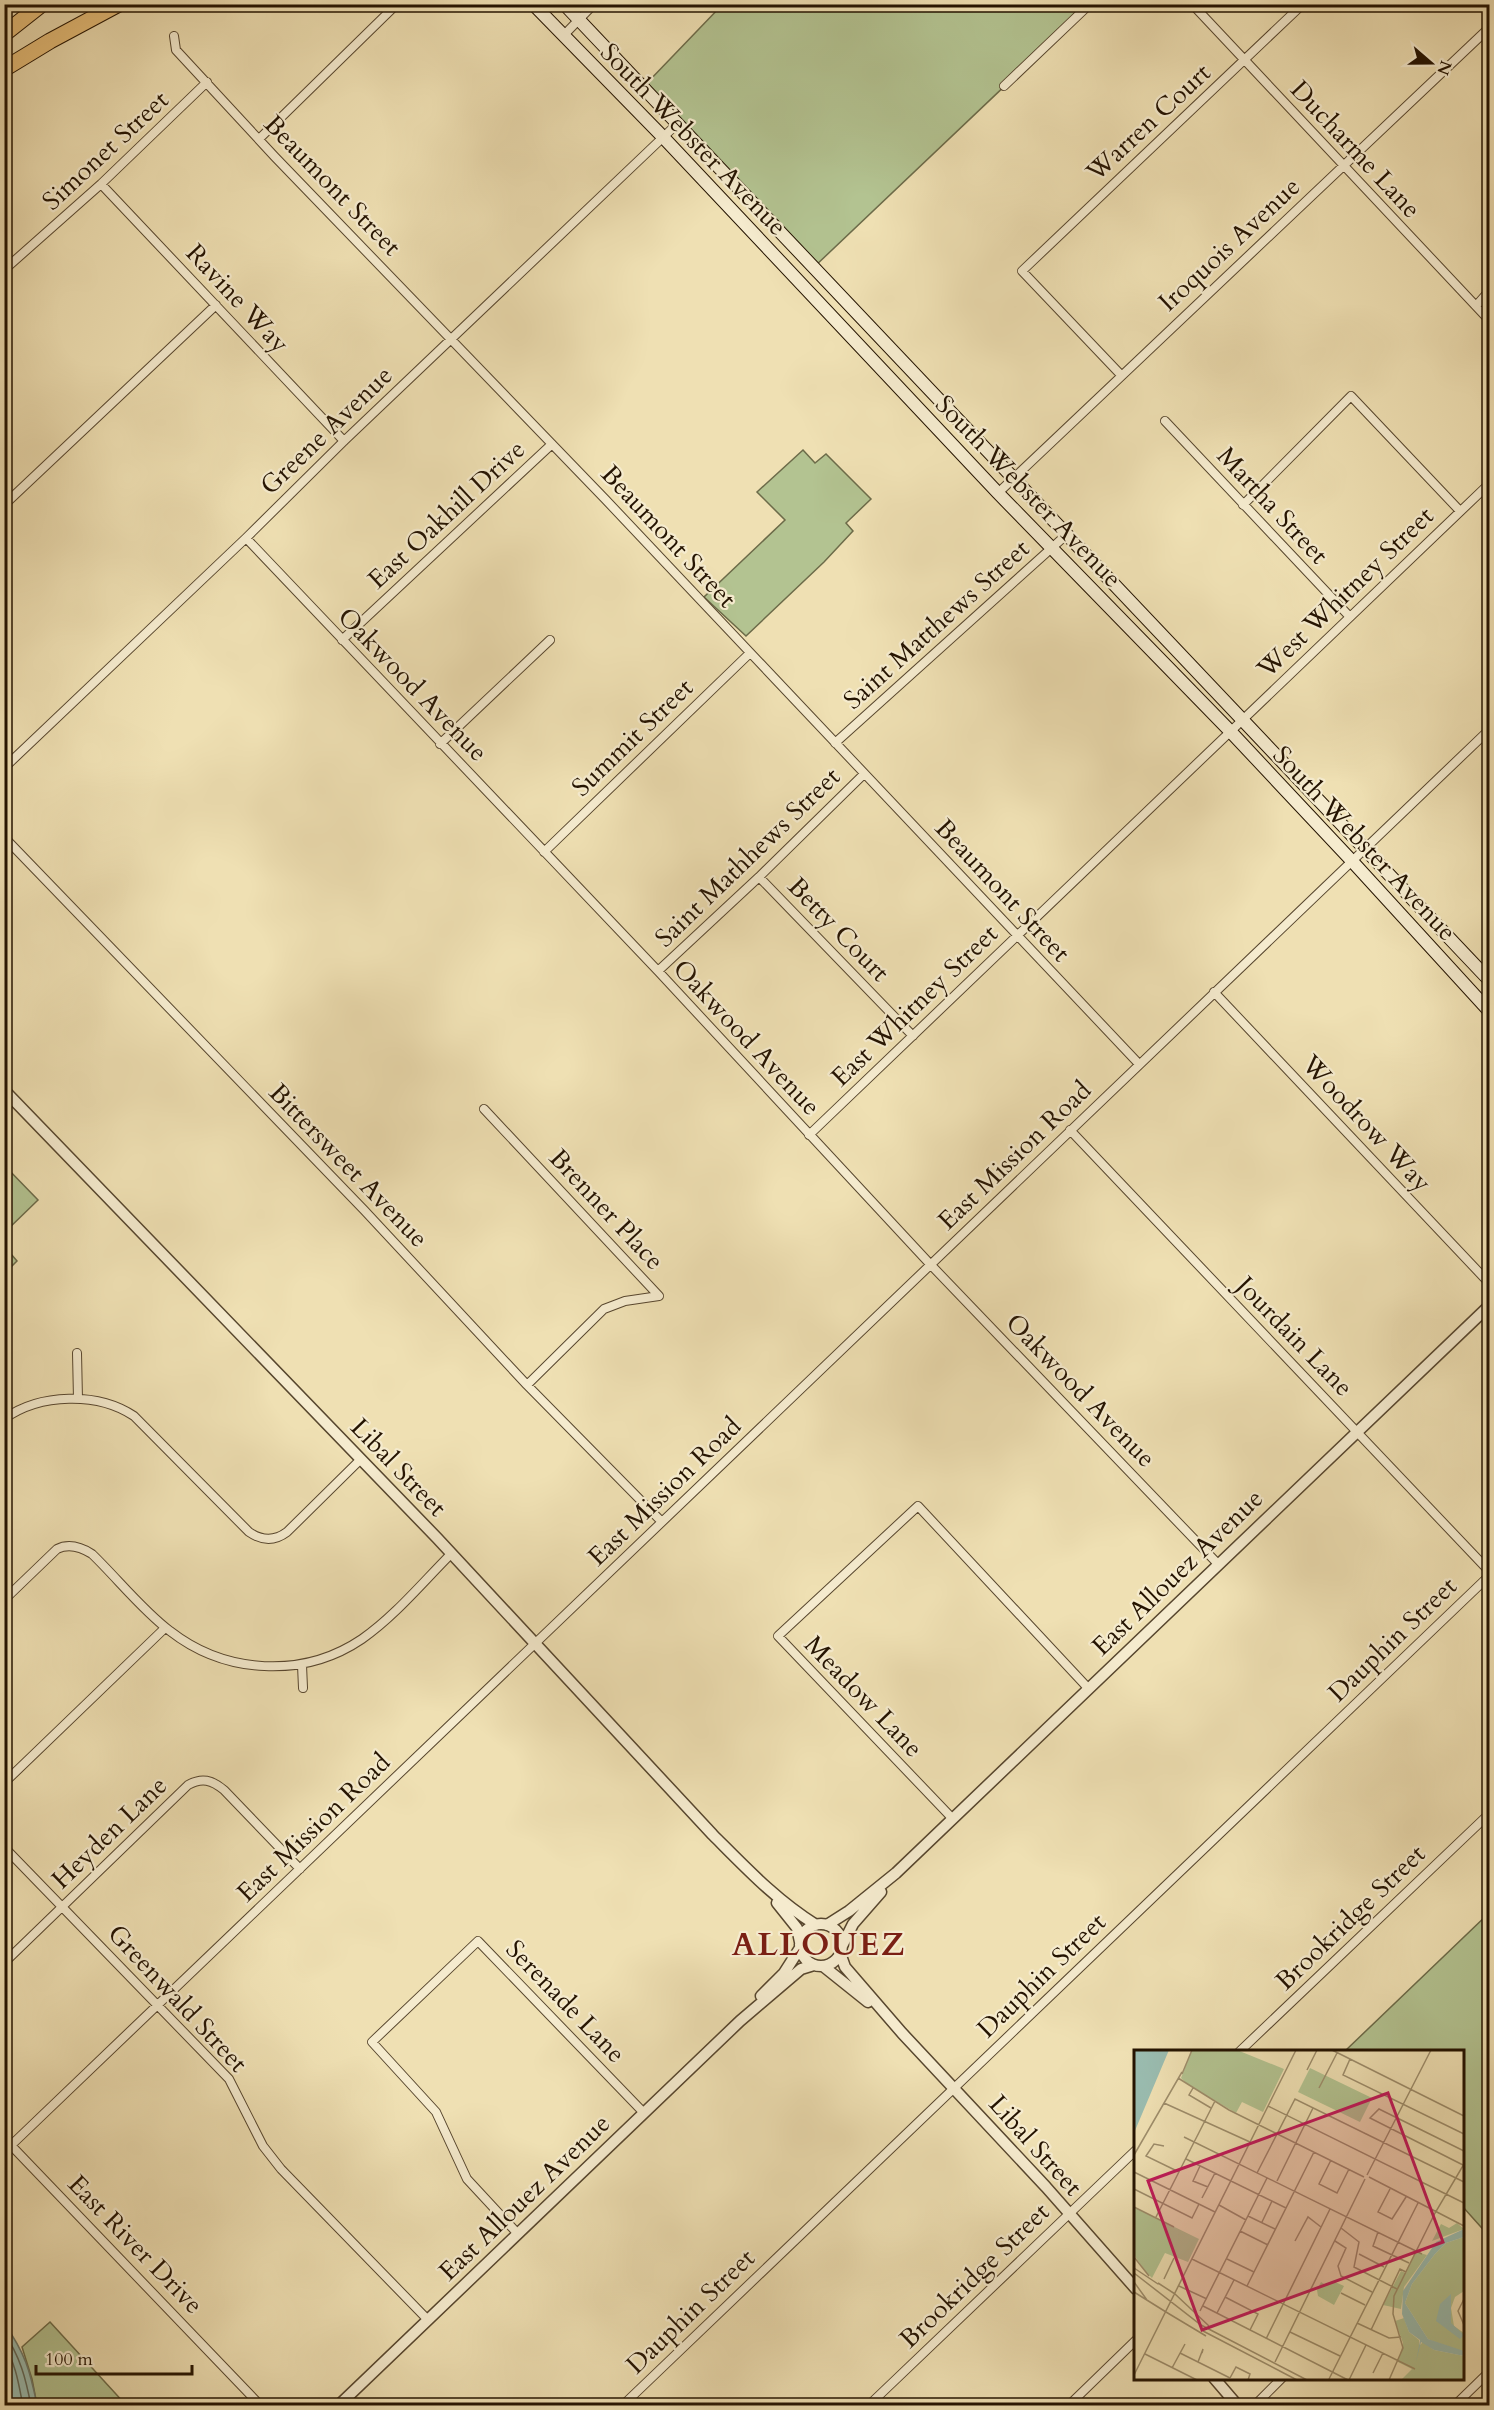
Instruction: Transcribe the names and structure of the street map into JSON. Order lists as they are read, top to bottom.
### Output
{
  "streets": {
    "main road": ["South Webster Avenue"],
    "street": [
      "Warren Court",
      "Ducharme Lane",
      "Simonet Street",
      "Beaumont Street",
      "Iroquois Avenue",
      "Ravine Way",
      "Greene Avenue",
      "Martha Street",
      "East Oakhill Drive",
      "West Whitney Street",
      "Saint Matthews Street",
      "Oakwood Avenue",
      "Summit Street",
      "Saint Mathhews Street",
      "Betty Court",
      "East Whitney Street",
      "Woodrow Way",
      "East Mission Road",
      "Bittersweet Avenue",
      "Brenner Place",
      "Jourdain Lane",
      "Libal Street",
      "East Allouez Avenue",
      "Dauphin Street",
      "Meadow Lane",
      "Heyden Lane",
      "Brookridge Street",
      "Greenwald Street",
      "Serenade Lane",
      "East River Drive"
    ]
  },
  "crossings": [
    ["Warren Court", "Ducharme Lane"],
    ["Warren Court", "Iroquois Avenue"],
    ["South Webster Avenue", "Iroquois Avenue"],
    ["South Webster Avenue", "Greene Avenue"],
    ["South Webster Avenue", "West Whitney Street"],
    ["South Webster Avenue", "Saint Matthews Street"],
    ["South Webster Avenue", "East Whitney Street"],
    ["South Webster Avenue", "East Mission Road"],
    ["Ducharme Lane", "Iroquois Avenue"],
    ["Simonet Street", "Beaumont Street"],
    ["Simonet Street", "Ravine Way"],
    ["Beaumont Street", "Greene Avenue"],
    ["Beaumont Street", "East Oakhill Drive"],
    ["Beaumont Street", "Saint Matthews Street"],
    ["Beaumont Street", "Summit Street"],
    ["Beaumont Street", "Saint Mathhews Street"],
    ["Beaumont Street", "East Whitney Street"],
    ["Beaumont Street", "East Mission Road"],
    ["Ravine Way", "Greene Avenue"],
    ["Greene Avenue", "Oakwood Avenue"],
    ["Martha Street", "West Whitney Street"],
    ["East Oakhill Drive", "Oakwood Avenue"],
    ["West Whitney Street", "East Whitney Street"],
    ["Oakwood Avenue", "Summit Street"],
    ["Oakwood Avenue", "Saint Mathhews Street"],
    ["Oakwood Avenue", "East Whitney Street"],
    ["Oakwood Avenue", "East Mission Road"],
    ["Oakwood Avenue", "East Allouez Avenue"],
    ["Saint Mathhews Street", "Betty Court"],
    ["Betty Court", "East Whitney Street"],
    ["Woodrow Way", "East Mission Road"],
    ["East Mission Road", "Bittersweet Avenue"],
    ["East Mission Road", "Jourdain Lane"],
    ["East Mission Road", "Libal Street"],
    ["East Mission Road", "Heyden Lane"],
    ["East Mission Road", "Greenwald Street"],
    ["East Mission Road", "East River Drive"],
    ["Bittersweet Avenue", "Brenner Place"],
    ["Jourdain Lane", "East Allouez Avenue"],
    ["Jourdain Lane", "Dauphin Street"],
    ["Libal Street", "East Allouez Avenue"],
    ["Libal Street", "Dauphin Street"],
    ["Libal Street", "Brookridge Street"],
    ["East Allouez Avenue", "Meadow Lane"],
    ["East Allouez Avenue", "Greenwald Street"],
    ["East Allouez Avenue", "Serenade Lane"],
    ["Heyden Lane", "Greenwald Street"]
  ],
  "districts": ["ALLOUEZ"],
  "scale_bar": "100 m",
  "north": "right"
}
